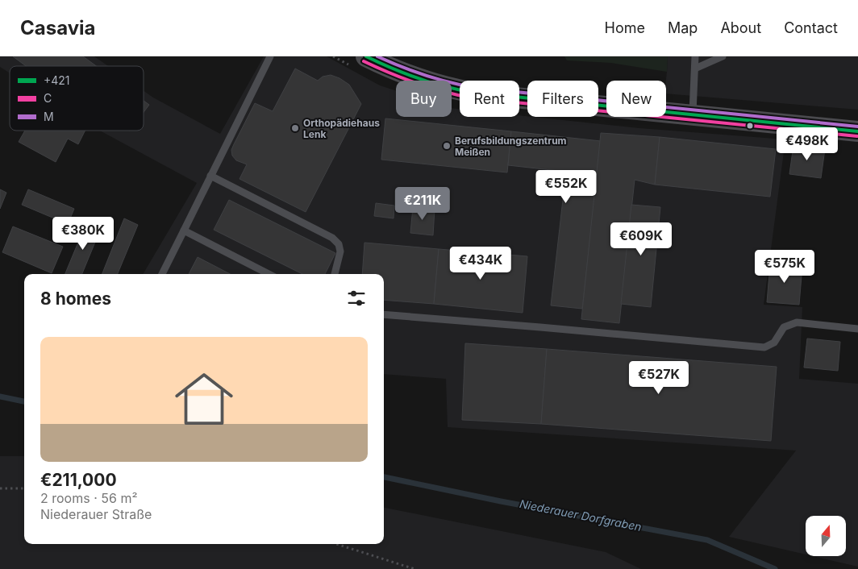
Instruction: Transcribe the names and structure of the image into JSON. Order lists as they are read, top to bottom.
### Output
{
  "water": ["Niederauer Dorfgraben"],
  "places": ["Orthopädiehaus Lenk", "Berufsbildungszentrum Meißen"],
  "lines": ["transit line +421", "transit line M", "transit line C"],
  "legend": ["+421", "C", "M"],
  "north": "top",
  "page": {
    "header": "Casavia",
    "nav": [
      "Home",
      "Map",
      "About",
      "Contact"
    ],
    "chip": [
      "Buy",
      "Rent",
      "Filters",
      "New"
    ],
    "price": [
      "€498K",
      "€552K",
      "€211K",
      "€380K",
      "€609K",
      "€434K",
      "€575K",
      "€527K"
    ],
    "heading": "8 homes",
    "list": [
      {
        "name": "€211,000",
        "note": "2 rooms · 56 m² · Niederauer Straße"
      }
    ]
  }
}
